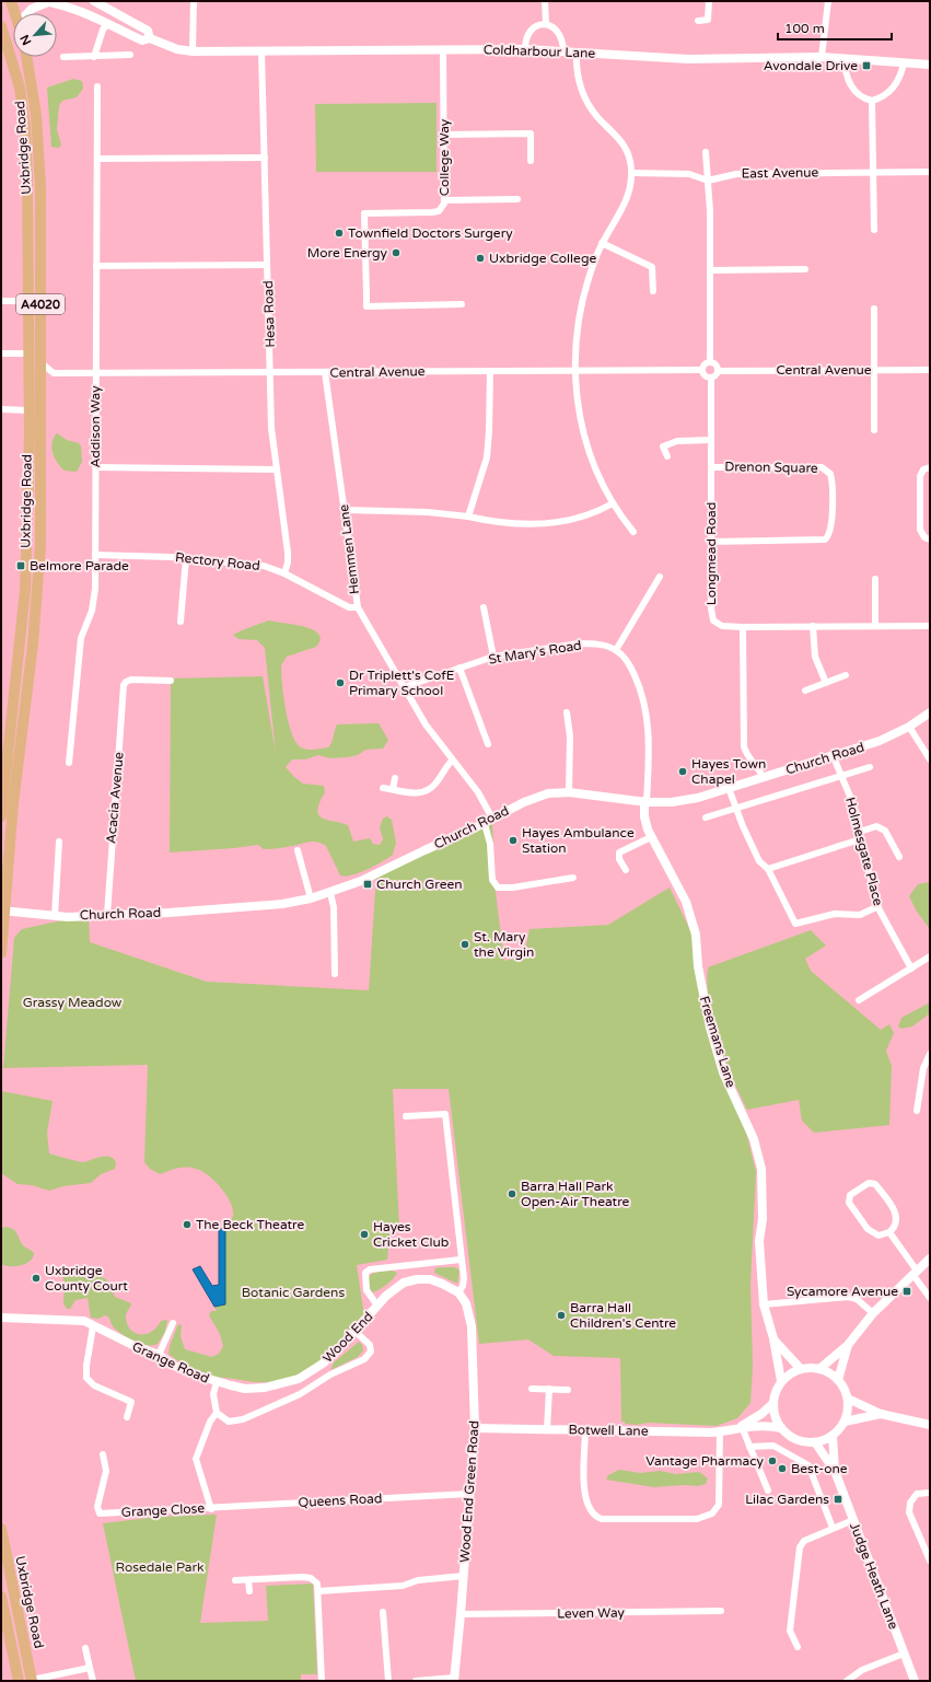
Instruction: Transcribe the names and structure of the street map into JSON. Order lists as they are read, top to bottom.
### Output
{
  "streets": {
    "main road": ["Uxbridge Road", "A4020"],
    "street": [
      "Coldharbour Lane",
      "College Way",
      "East Avenue",
      "Hesa Road",
      "Central Avenue",
      "Addison Way",
      "Drenon Square",
      "Hemmen Lane",
      "Longmead Road",
      "Rectory Road",
      "St Mary's Road",
      "Church Road",
      "Acacia Avenue",
      "Holmesgate Place",
      "Freemans Lane",
      "Wood End",
      "Grange Road",
      "Botwell Lane",
      "Wood End Green Road",
      "Queens Road",
      "Grange Close",
      "Judge Heath Lane",
      "Leven Way"
    ]
  },
  "crossings": [
    ["Coldharbour Lane", "College Way"],
    ["Coldharbour Lane", "Hesa Road"],
    ["Uxbridge Road", "Church Road"],
    ["Hesa Road", "Central Avenue"],
    ["Hesa Road", "Rectory Road"],
    ["Central Avenue", "Addison Way"],
    ["Central Avenue", "Hemmen Lane"],
    ["Central Avenue", "Longmead Road"],
    ["Addison Way", "Rectory Road"],
    ["Drenon Square", "Longmead Road"],
    ["Hemmen Lane", "Rectory Road"],
    ["Hemmen Lane", "St Mary's Road"],
    ["Hemmen Lane", "Church Road"],
    ["Church Road", "Acacia Avenue"],
    ["Church Road", "Holmesgate Place"],
    ["Church Road", "Freemans Lane"],
    ["Freemans Lane", "Botwell Lane"],
    ["Freemans Lane", "Judge Heath Lane"],
    ["Wood End", "Grange Road"],
    ["Wood End", "Wood End Green Road"],
    ["Grange Road", "Grange Close"],
    ["Botwell Lane", "Wood End Green Road"],
    ["Botwell Lane", "Judge Heath Lane"],
    ["Wood End Green Road", "Queens Road"],
    ["Wood End Green Road", "Leven Way"],
    ["Queens Road", "Grange Close"]
  ],
  "parks": ["Grassy Meadow", "Botanic Gardens", "Rosedale Park"],
  "places": {
    "transit": [
      "Avondale Drive",
      "Belmore Parade",
      "Church Green",
      "Sycamore Avenue",
      "Lilac Gardens"
    ],
    "other": [
      "Townfield Doctors Surgery",
      "More Energy",
      "Uxbridge College",
      "Dr Triplett's CofE Primary School",
      "Hayes Town Chapel",
      "Hayes Ambulance Station",
      "St. Mary the Virgin",
      "Barra Hall Park Open-Air Theatre",
      "The Beck Theatre",
      "Hayes Cricket Club",
      "Uxbridge County Court",
      "Barra Hall Children's Centre",
      "Vantage Pharmacy",
      "Best-one"
    ]
  },
  "scale_bar": "100 m",
  "north": "bottom left"
}
